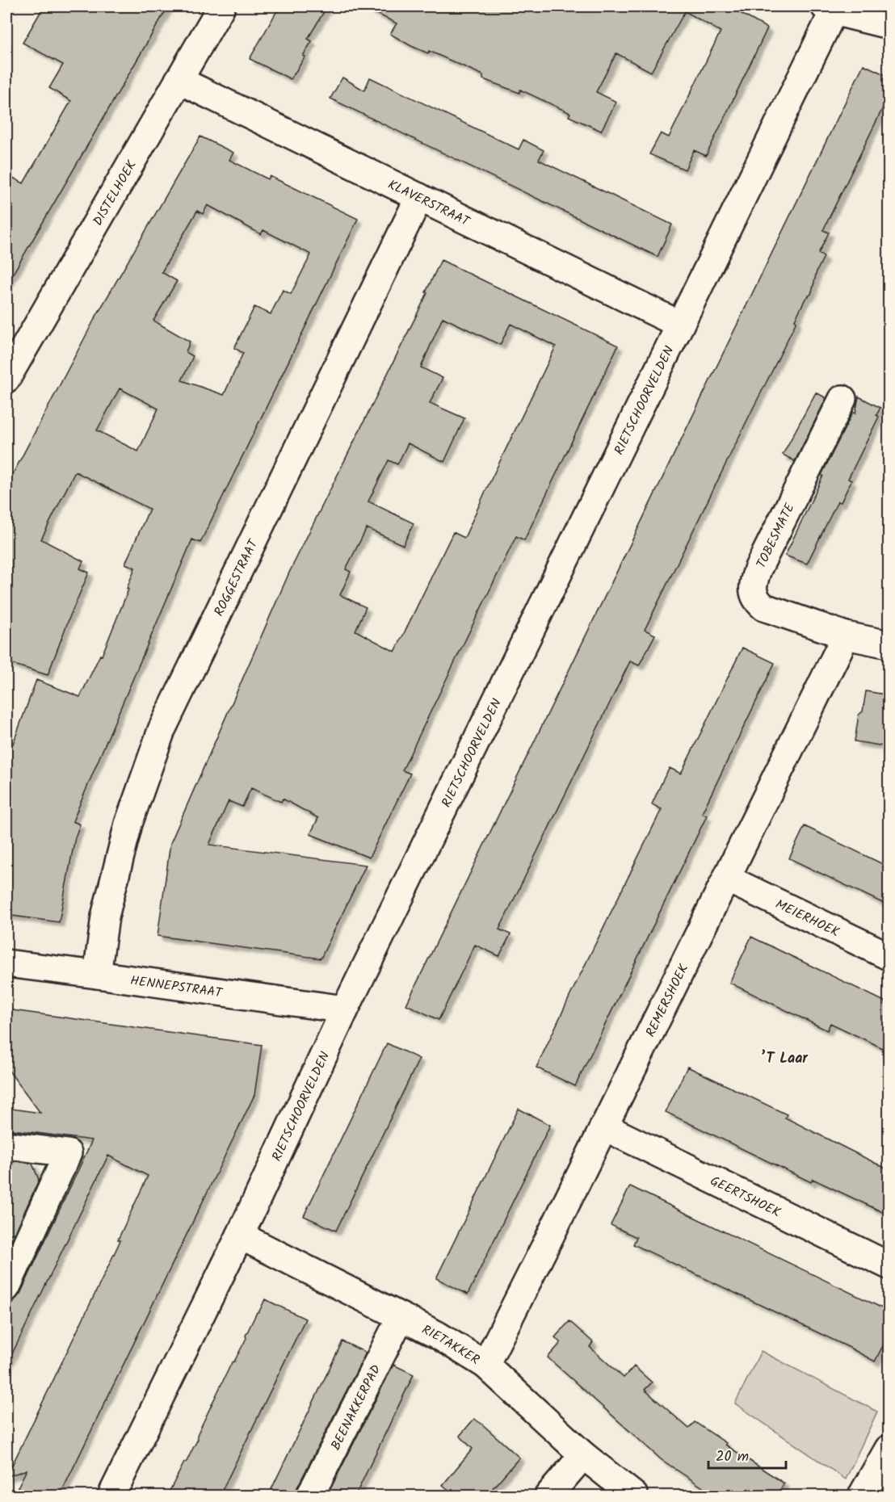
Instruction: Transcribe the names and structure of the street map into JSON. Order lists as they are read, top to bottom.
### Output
{
  "streets": {
    "street": [
      "DISTELHOEK",
      "KLAVERSTRAAT",
      "RIETSCHOORVELDEN",
      "TOBESMATE",
      "ROGGESTRAAT",
      "MEIERHOEK",
      "HENNEPSTRAAT",
      "REMERSHOEK",
      "GEERTSHOEK",
      "RIETAKKER",
      "BEENAKKERPAD"
    ]
  },
  "crossings": [
    ["DISTELHOEK", "KLAVERSTRAAT"],
    ["KLAVERSTRAAT", "RIETSCHOORVELDEN"],
    ["KLAVERSTRAAT", "ROGGESTRAAT"],
    ["RIETSCHOORVELDEN", "HENNEPSTRAAT"],
    ["RIETSCHOORVELDEN", "RIETAKKER"],
    ["TOBESMATE", "REMERSHOEK"],
    ["ROGGESTRAAT", "HENNEPSTRAAT"],
    ["MEIERHOEK", "REMERSHOEK"],
    ["REMERSHOEK", "GEERTSHOEK"],
    ["REMERSHOEK", "RIETAKKER"],
    ["RIETAKKER", "BEENAKKERPAD"]
  ],
  "districts": ["’T Laar"],
  "scale_bar": "20 m"
}
